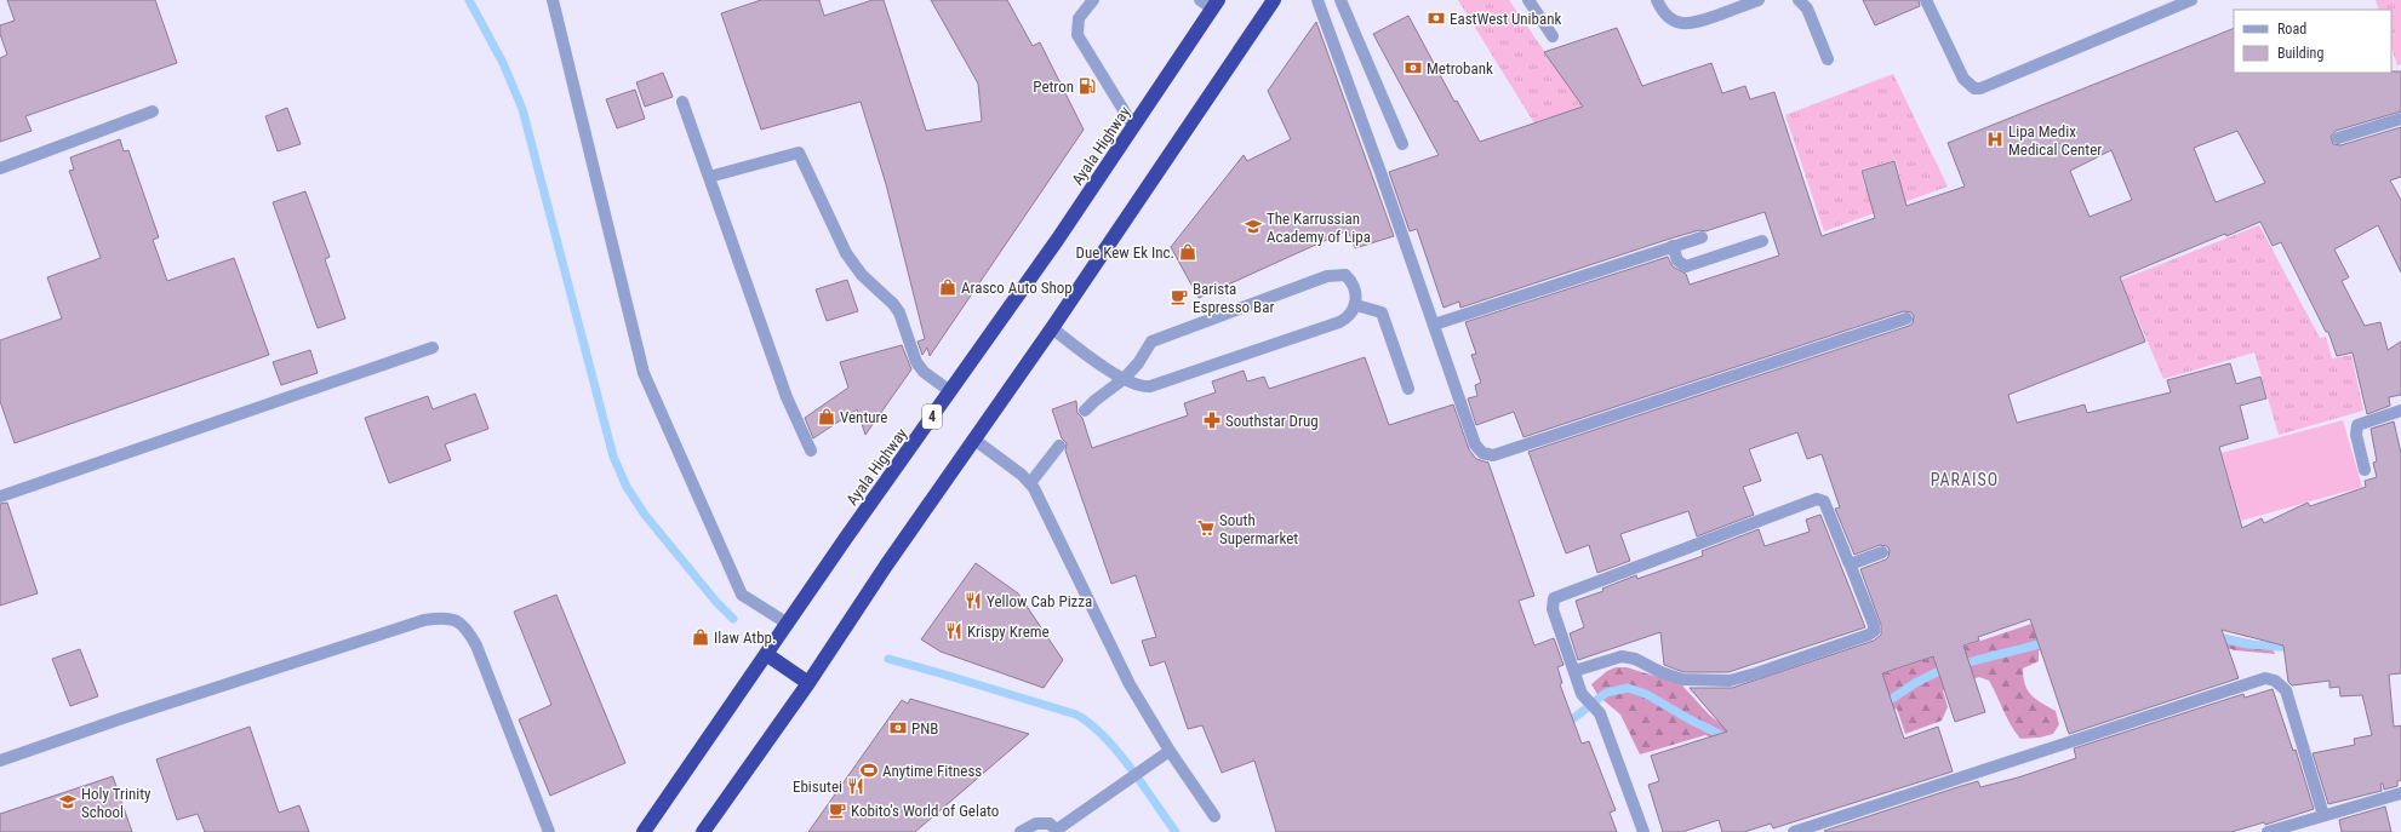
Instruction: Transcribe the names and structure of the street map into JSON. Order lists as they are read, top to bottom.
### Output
{
  "streets": {
    "highway": ["Ayala Highway", "4"]
  },
  "districts": ["PARAISO"],
  "places": {
    "bank": ["EastWest Unibank", "Metrobank", "PNB"],
    "fuel station": ["Petron"],
    "hospital": ["Lipa Medix Medical Center"],
    "school or university": ["The Karrussian Academy of Lipa", "Holy Trinity School"],
    "shop": [
      "Due Kew Ek Inc.",
      "Arasco Auto Shop",
      "Venture",
      "Ilaw Atbp."
    ],
    "cafe": ["Barista Espresso Bar", "Kobito's World of Gelato"],
    "pharmacy": ["Southstar Drug"],
    "supermarket": ["South Supermarket"],
    "restaurant": ["Yellow Cab Pizza", "Krispy Kreme", "Ebisutei"],
    "sports": ["Anytime Fitness"]
  },
  "legend": ["Road", "Building"]
}
